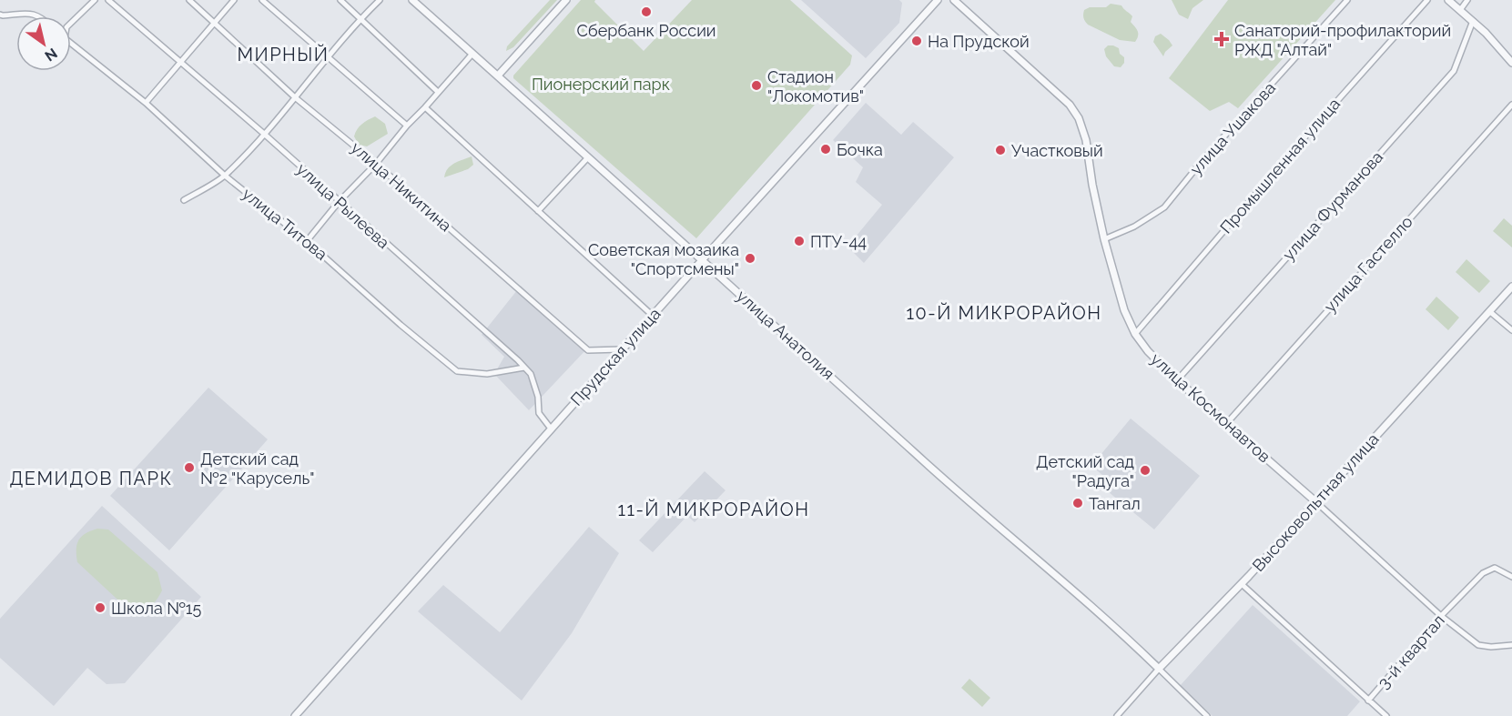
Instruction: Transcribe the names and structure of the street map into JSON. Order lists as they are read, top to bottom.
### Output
{
  "streets": {
    "street": [
      "улица Ушакова",
      "Промышленная улица",
      "улица Никитина",
      "улица Рылеева",
      "улица Фурманова",
      "улица Титова",
      "улица Гастелло",
      "улица Анатолия",
      "Прудская улица",
      "улица Космонавтов",
      "Высоковольтная улица",
      "3-й квартал"
    ]
  },
  "crossings": [
    ["улица Ушакова", "улица Космонавтов"],
    ["Промышленная улица", "улица Космонавтов"],
    ["улица Никитина", "Прудская улица"],
    ["улица Рылеева", "улица Титова"],
    ["улица Рылеева", "Прудская улица"],
    ["улица Фурманова", "улица Космонавтов"],
    ["улица Гастелло", "улица Космонавтов"],
    ["улица Анатолия", "Прудская улица"],
    ["улица Анатолия", "Высоковольтная улица"],
    ["улица Космонавтов", "Высоковольтная улица"],
    ["Высоковольтная улица", "3-й квартал"]
  ],
  "districts": [
    "МИРНЫЙ",
    "10-Й МИКРОРАЙОН",
    "ДЕМИДОВ ПАРК",
    "11-Й МИКРОРАЙОН"
  ],
  "parks": ["Пионерский парк"],
  "places": {
    "other": [
      "Сбербанк России",
      "На Прудской",
      "Стадион \"Локомотив\"",
      "Бочка",
      "Участковый",
      "ПТУ-44",
      "Советская мозаика \"Спортсмены\"",
      "Детский сад №2 \"Карусель\"",
      "Детский сад \"Радуга\"",
      "Тангал",
      "Школа №15"
    ],
    "health": ["Санаторий-профилакторий РЖД \"Алтай\""]
  },
  "north": "bottom right"
}
